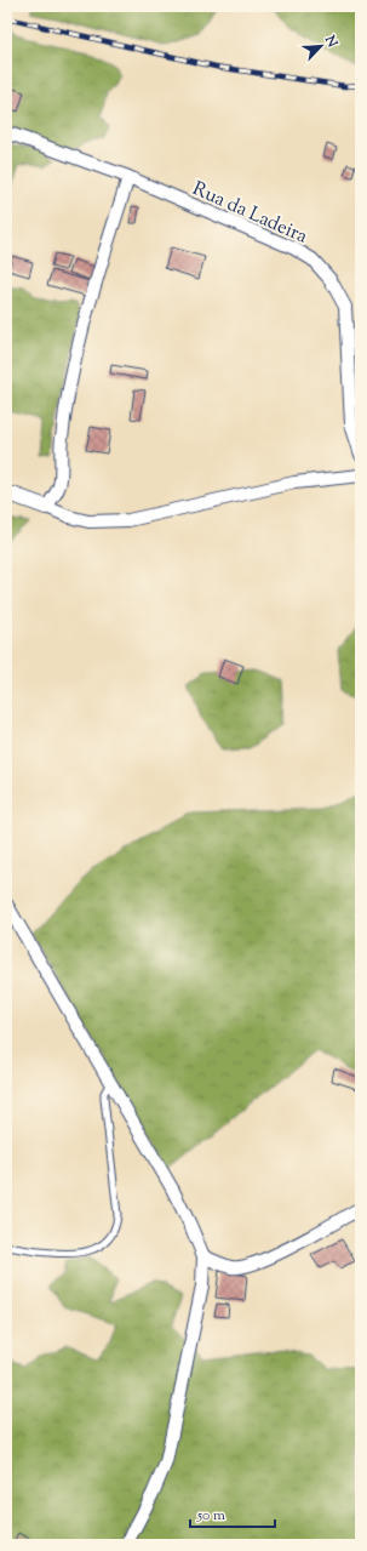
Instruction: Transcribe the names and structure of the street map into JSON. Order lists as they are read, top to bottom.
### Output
{
  "streets": {
    "street": ["Rua da Ladeira"]
  },
  "scale_bar": "50 m",
  "north": "top right"
}
